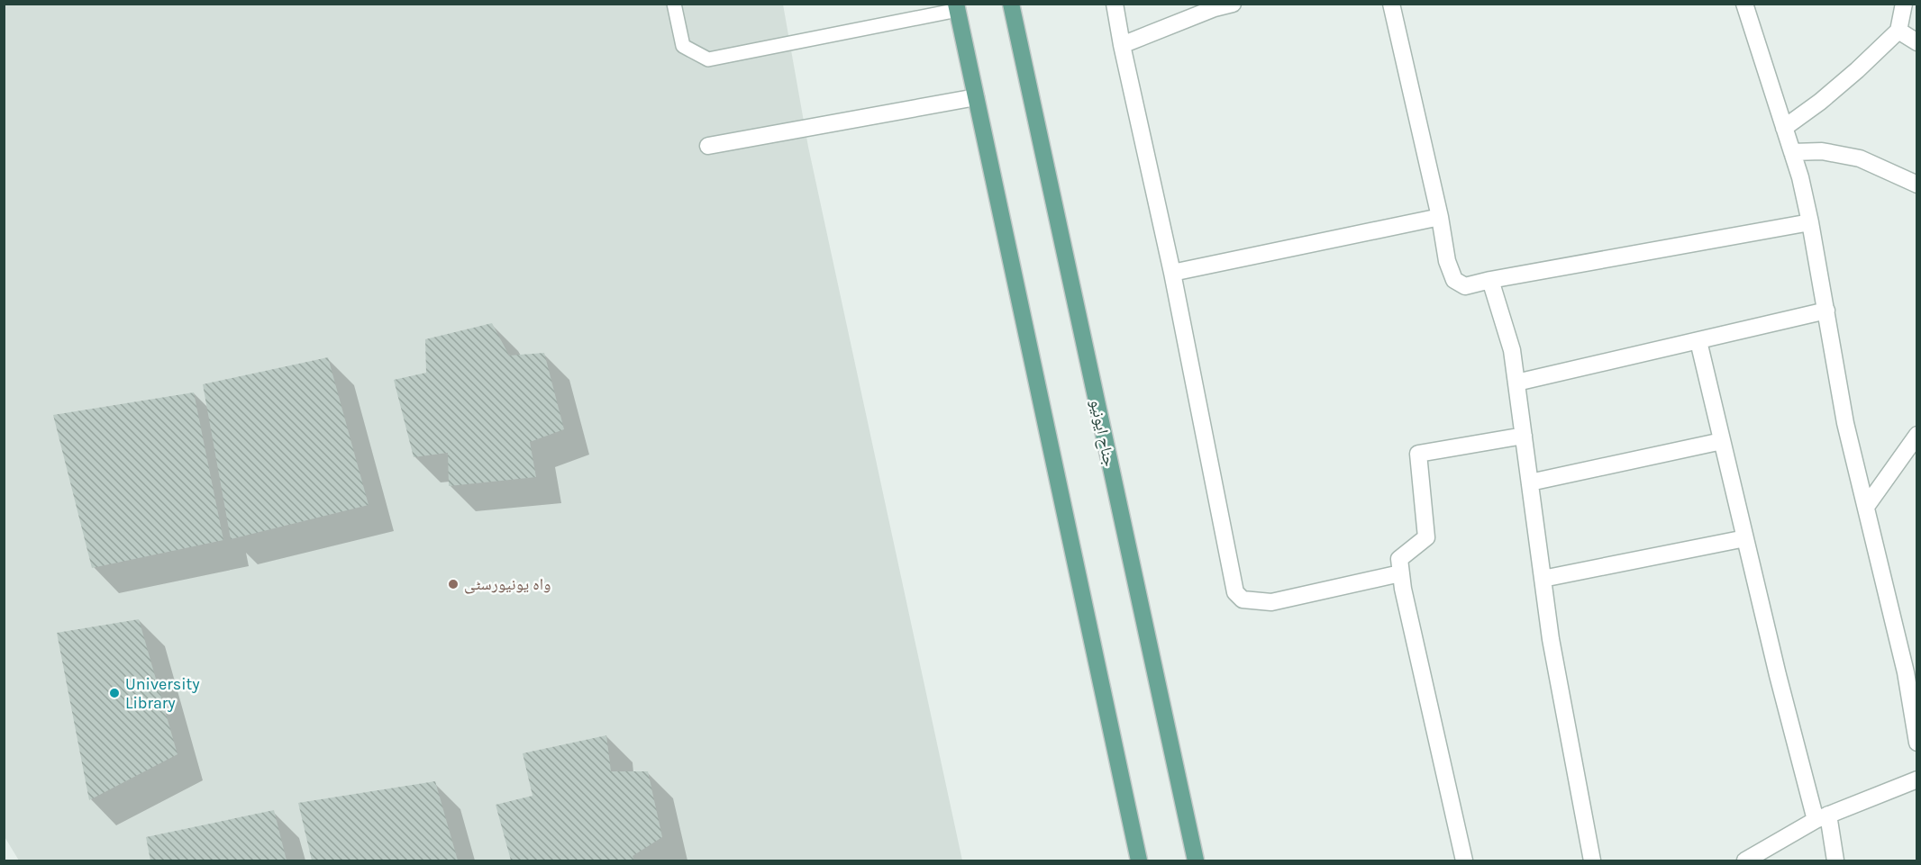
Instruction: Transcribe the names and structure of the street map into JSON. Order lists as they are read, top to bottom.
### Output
{
  "streets": {
    "main road": ["جناح ایونیو"]
  },
  "places": ["واہ یونیورسٹی", "University Library"]
}
